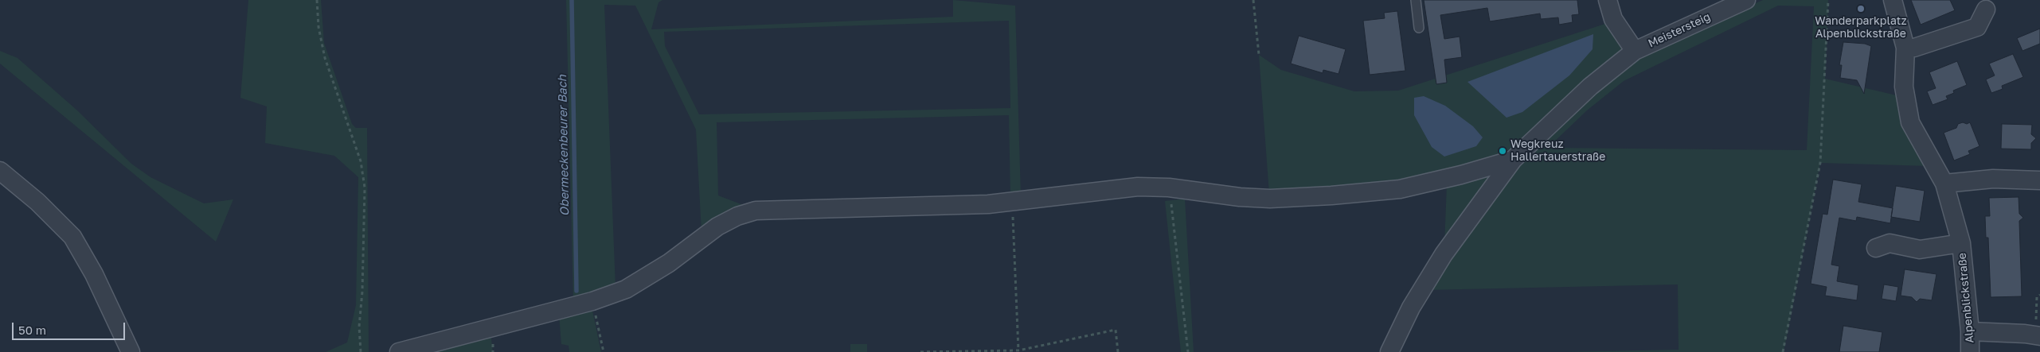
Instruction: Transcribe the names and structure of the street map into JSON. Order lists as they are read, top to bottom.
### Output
{
  "streets": {
    "street": ["Meistersteig", "Alpenblickstraße"]
  },
  "water": ["Obermeckenbeurer Bach"],
  "places": ["Wanderparkplatz Alpenblickstraße", "Wegkreuz Hallertauerstraße"],
  "scale_bar": "50 m"
}
